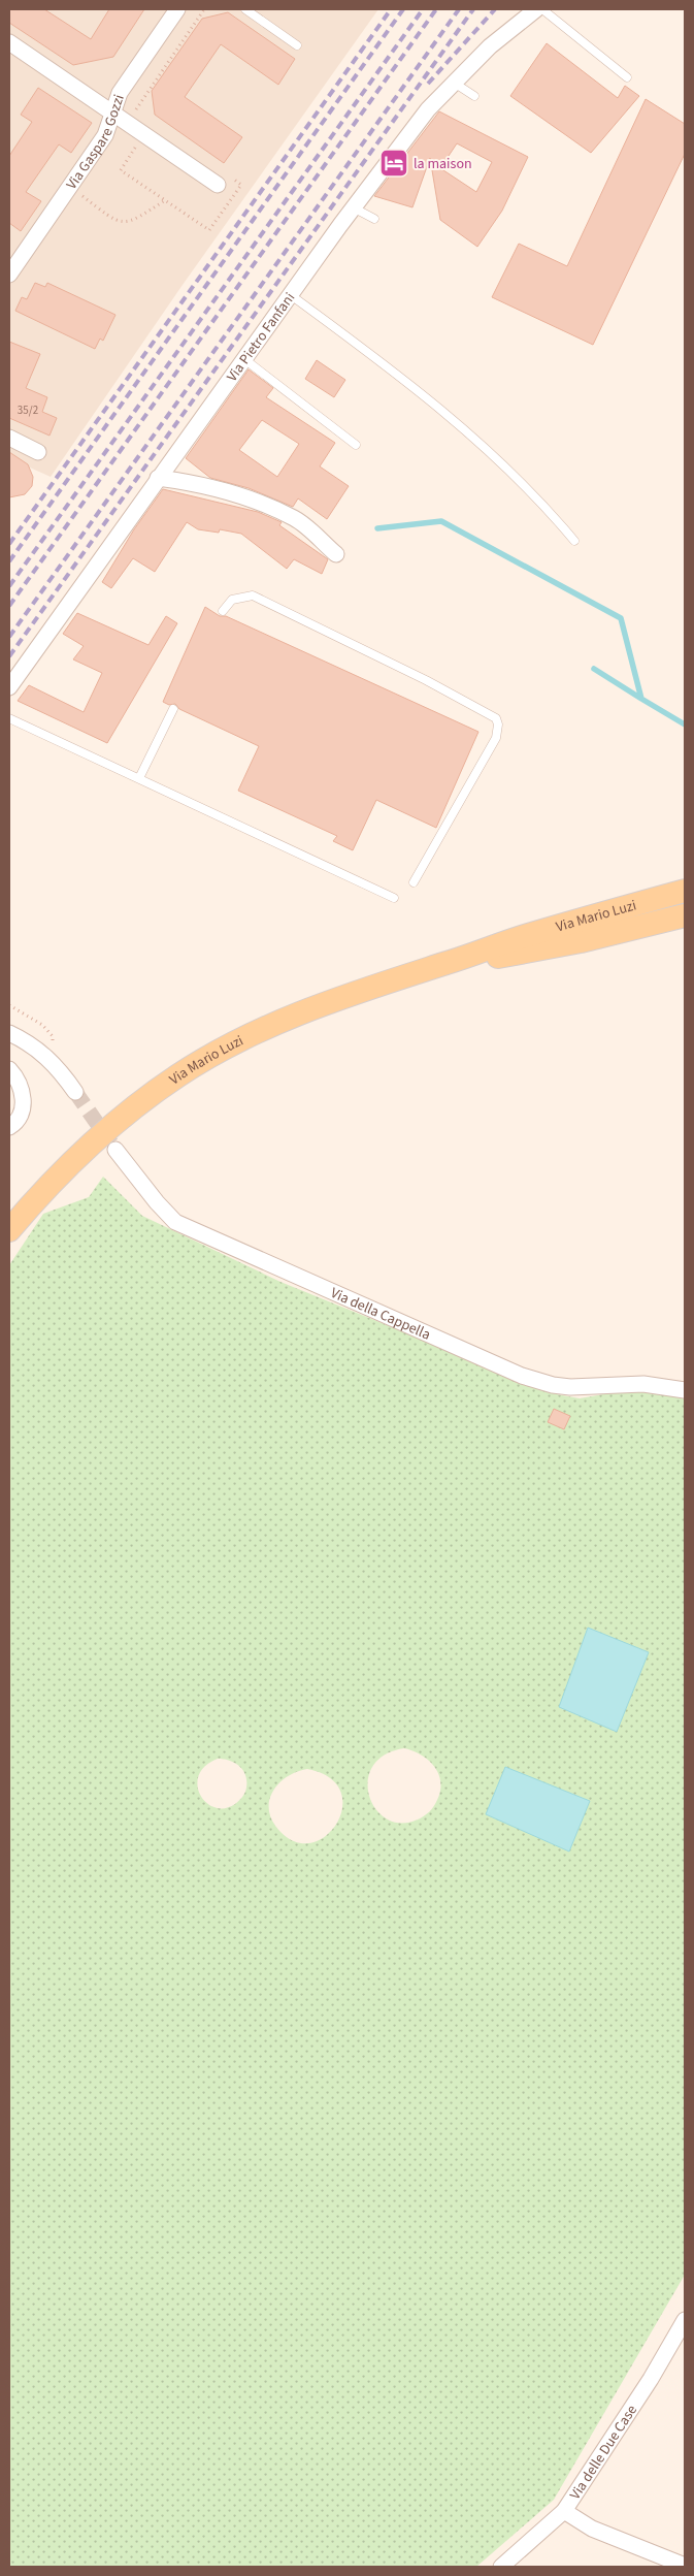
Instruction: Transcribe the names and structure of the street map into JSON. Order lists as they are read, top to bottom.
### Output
{
  "streets": {
    "main road": ["Via Mario Luzi"],
    "street": [
      "Via Gaspare Gozzi",
      "Via Pietro Fanfani",
      "Via della Cappella",
      "Via delle Due Case"
    ]
  },
  "places": {
    "hotel": ["la maison"]
  },
  "house_numbers": ["35/2"]
}
